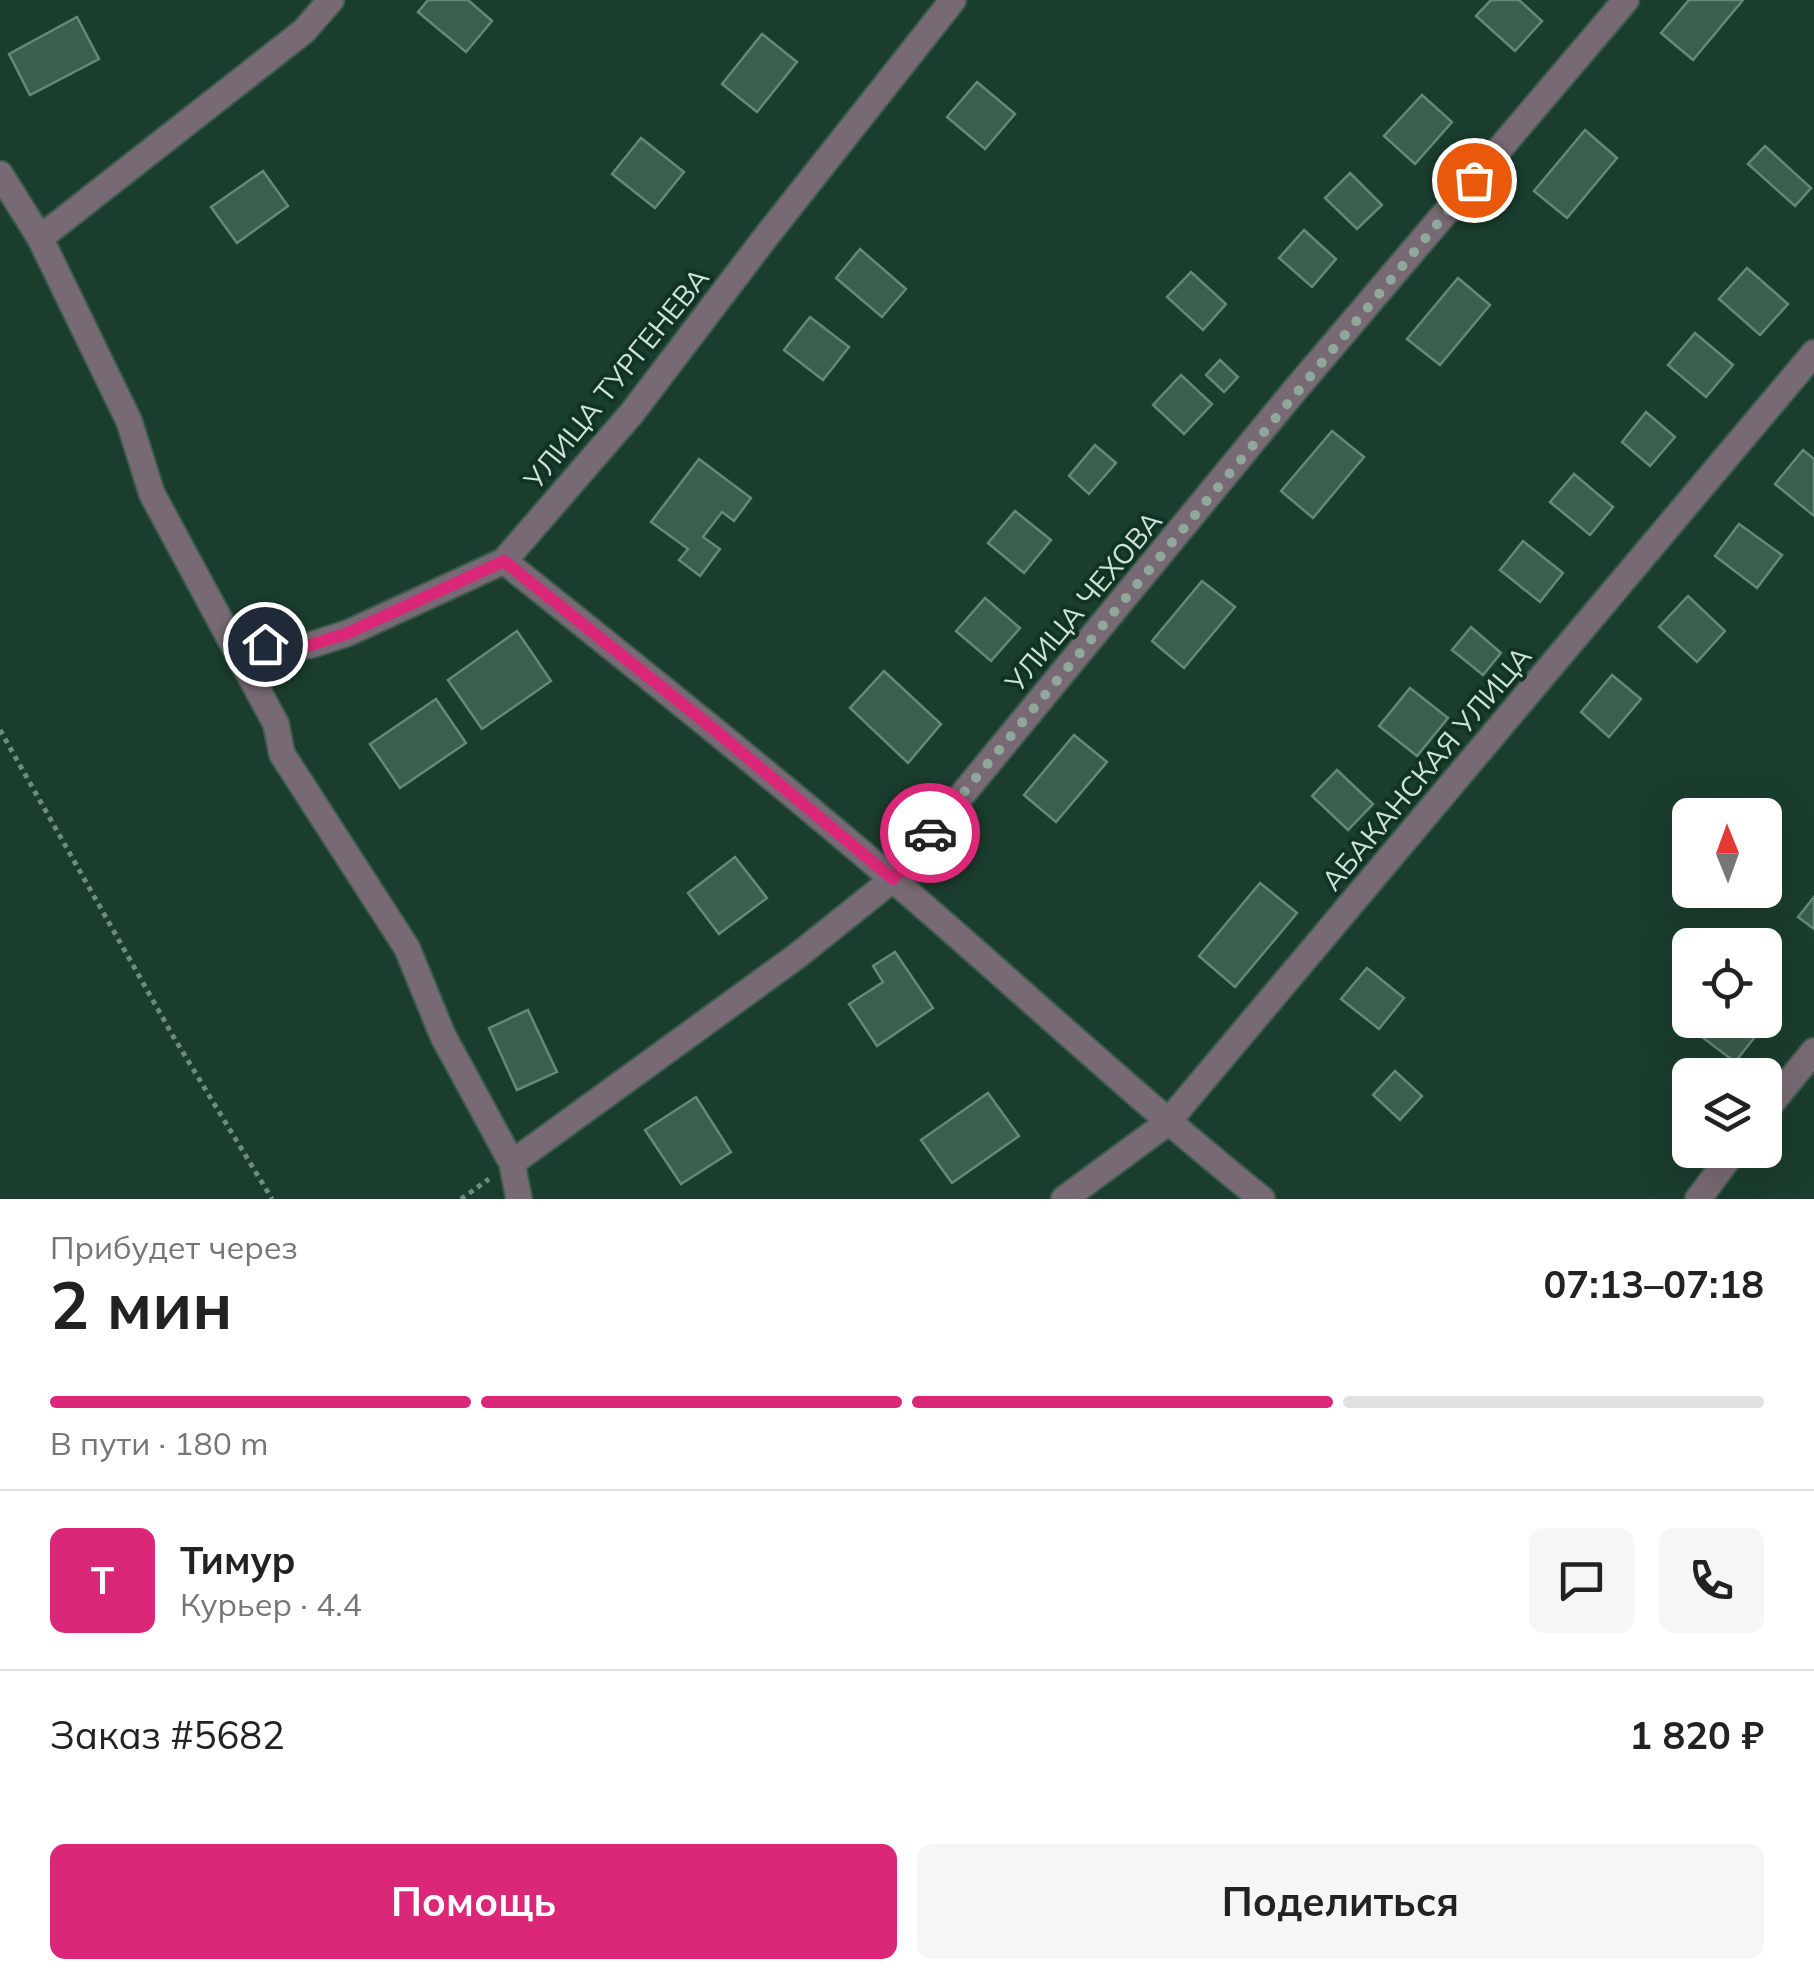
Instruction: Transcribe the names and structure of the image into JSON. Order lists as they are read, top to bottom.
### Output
{
  "streets": {
    "street": ["УЛИЦА ТУРГЕНЕВА", "УЛИЦА ЧЕХОВА", "АБАКАНСКАЯ УЛИЦА"]
  },
  "north": "top",
  "page": {
    "heading": ["2 мин", "Прибудет через", "07:13–07:18"],
    "panel": [
      "Тимур",
      "Курьер · 4.4",
      "Заказ #5682",
      "1 820 ₽"
    ],
    "bar": "В пути · 180 m",
    "round": "Т",
    "buttons": ["Помощь", "Поделиться"]
  }
}
